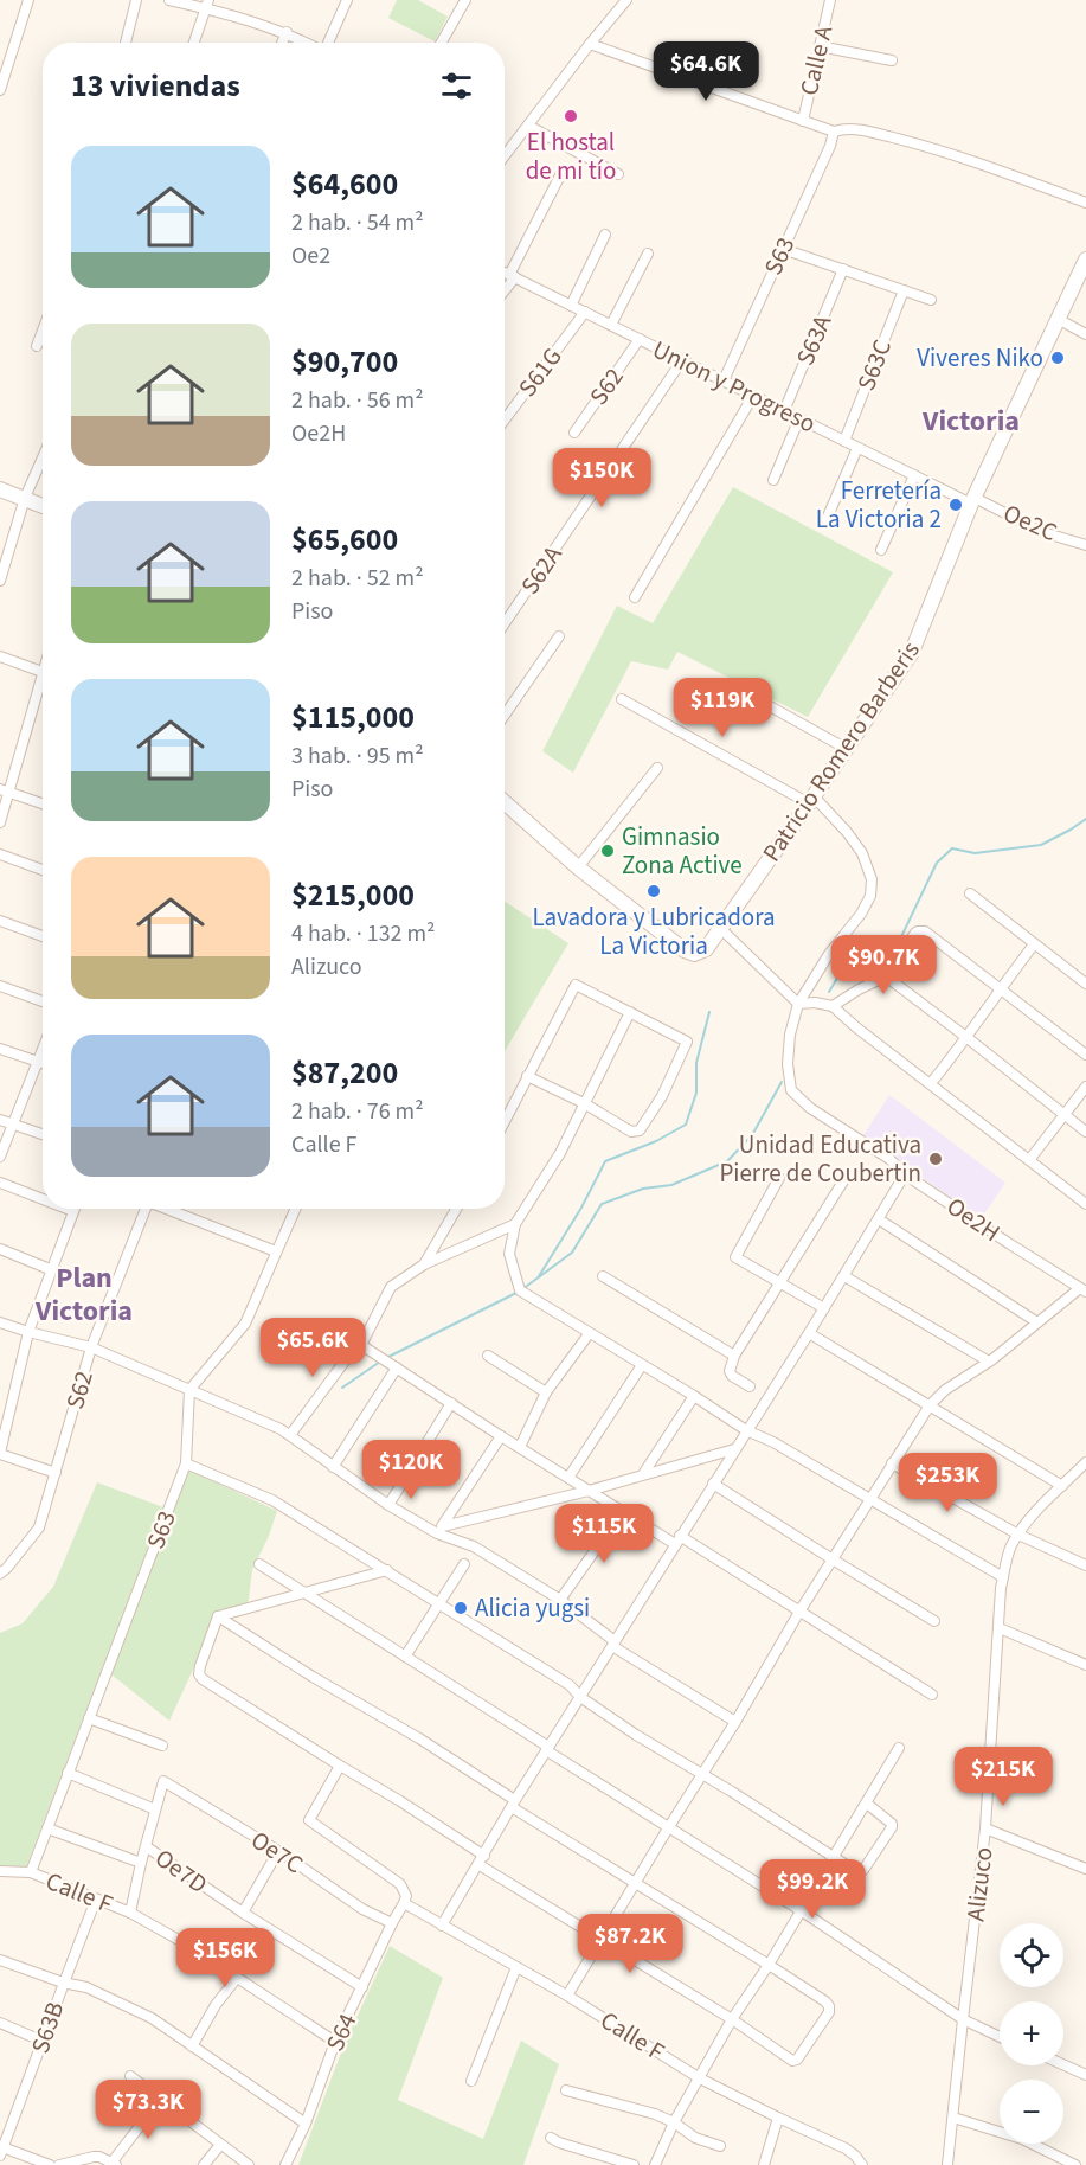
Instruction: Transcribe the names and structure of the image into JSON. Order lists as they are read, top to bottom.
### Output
{
  "streets": {
    "street": [
      "Calle A",
      "S63",
      "S63A",
      "S63C",
      "S61G",
      "S62",
      "Union y Progreso",
      "Oe2C",
      "S62A",
      "Patricio Romero Barberis",
      "Oe2H",
      "Oe7C",
      "Oe7D",
      "Alizuco",
      "Calle F",
      "S63B",
      "S64"
    ]
  },
  "crossings": [
    ["S63", "Union y Progreso"],
    ["S63", "Oe7D"],
    ["S63", "Calle F"],
    ["S63A", "Union y Progreso"],
    ["S63C", "Union y Progreso"],
    ["S61G", "Union y Progreso"],
    ["S62", "Union y Progreso"],
    ["Union y Progreso", "Oe2C"],
    ["Union y Progreso", "S62A"],
    ["Union y Progreso", "Patricio Romero Barberis"],
    ["Oe2C", "Patricio Romero Barberis"],
    ["Patricio Romero Barberis", "Oe2H"],
    ["Oe7C", "S64"],
    ["Oe7D", "S64"],
    ["Calle F", "S63B"],
    ["Calle F", "S64"]
  ],
  "districts": ["Victoria", "Plan Victoria"],
  "places": [
    "El hostal de mi tío",
    "Viveres Niko",
    "Ferretería La Victoria 2",
    "Gimnasio Zona Active",
    "Lavadora y Lubricadora La Victoria",
    "Unidad Educativa Pierre de Coubertin",
    "Alicia yugsi"
  ],
  "page": {
    "price": [
      "$64.6K",
      "$150K",
      "$119K",
      "$90.7K",
      "$65.6K",
      "$120K",
      "$253K",
      "$115K",
      "$215K",
      "$99.2K",
      "$87.2K",
      "$156K",
      "$73.3K"
    ],
    "heading": "13 viviendas",
    "list": [
      {
        "name": "$64,600",
        "note": "2 hab. · 54 m² · Oe2"
      },
      {
        "name": "$90,700",
        "note": "2 hab. · 56 m² · Oe2H"
      },
      {
        "name": "$65,600",
        "note": "2 hab. · 52 m² · Piso"
      },
      {
        "name": "$115,000",
        "note": "3 hab. · 95 m² · Piso"
      },
      {
        "name": "$215,000",
        "note": "4 hab. · 132 m² · Alizuco"
      },
      {
        "name": "$87,200",
        "note": "2 hab. · 76 m² · Calle F"
      }
    ],
    "map_buttons": ["+", "−"]
  }
}
